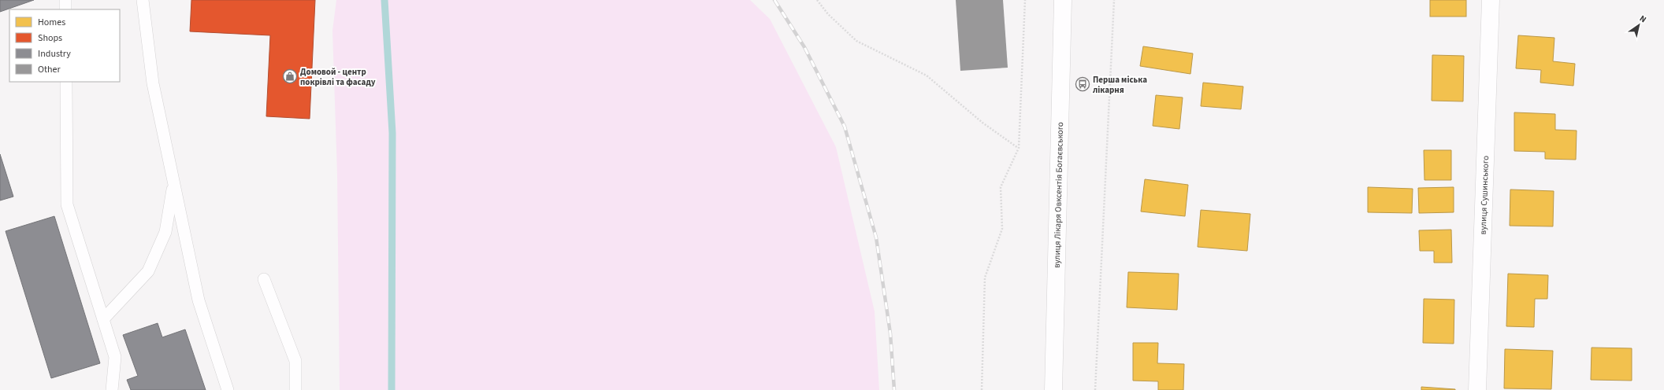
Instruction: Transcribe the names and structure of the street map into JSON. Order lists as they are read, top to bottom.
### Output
{
  "streets": {
    "street": ["вулиця Лікаря Овксентія Богаєвського", "вулиця Сушинського"]
  },
  "places": {
    "shop": ["Домовой - центр покрівлі та фасаду"],
    "bus stop": ["Перша міська лікарня"]
  },
  "legend": [
    "Homes",
    "Shops",
    "Industry",
    "Other"
  ],
  "north": "top right"
}
